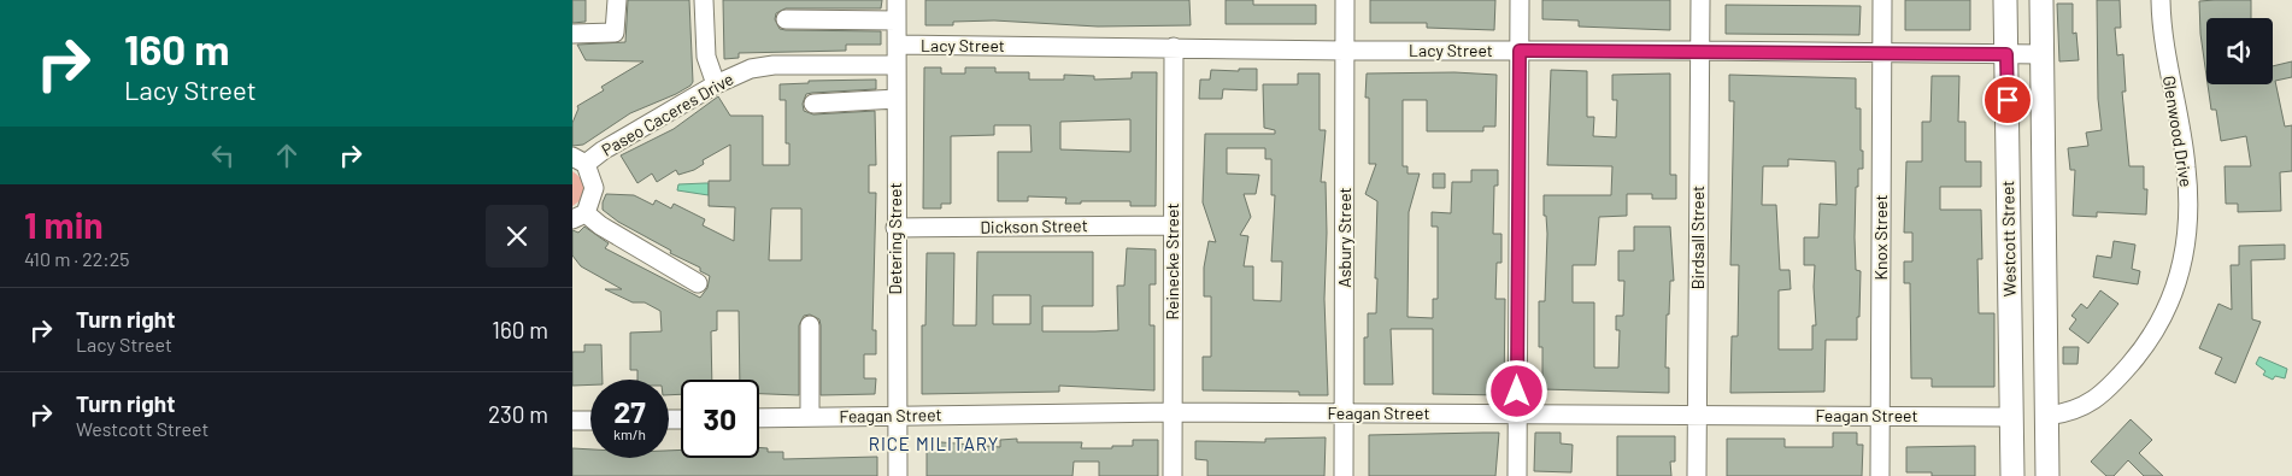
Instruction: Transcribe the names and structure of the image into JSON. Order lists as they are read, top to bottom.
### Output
{
  "streets": {
    "main road": ["Westcott Street"],
    "street": [
      "Lacy Street",
      "Paseo Caceres Drive",
      "Glenwood Drive",
      "Dickson Street",
      "Asbury Street",
      "Birdsall Street",
      "Knox Street",
      "Detering Street",
      "Reinecke Street",
      "Feagan Street"
    ]
  },
  "crossings": [
    ["Lacy Street", "Asbury Street"],
    ["Lacy Street", "Birdsall Street"],
    ["Lacy Street", "Knox Street"],
    ["Lacy Street", "Detering Street"],
    ["Lacy Street", "Westcott Street"],
    ["Lacy Street", "Reinecke Street"],
    ["Paseo Caceres Drive", "Detering Street"],
    ["Dickson Street", "Detering Street"],
    ["Dickson Street", "Reinecke Street"],
    ["Asbury Street", "Feagan Street"],
    ["Birdsall Street", "Feagan Street"],
    ["Knox Street", "Feagan Street"],
    ["Detering Street", "Feagan Street"],
    ["Westcott Street", "Feagan Street"],
    ["Reinecke Street", "Feagan Street"]
  ],
  "districts": ["RICE MILITARY"],
  "page": {
    "turn": ["160 m", "Lacy Street"],
    "heading": ["1 min", "410 m · 22:25"],
    "list": [
      {
        "name": "Turn right",
        "note": "Lacy Street",
        "value": "160 m"
      },
      {
        "name": "Turn right",
        "note": "Westcott Street",
        "value": "230 m"
      }
    ],
    "speed": "27 km/h",
    "limit": "30"
  }
}
